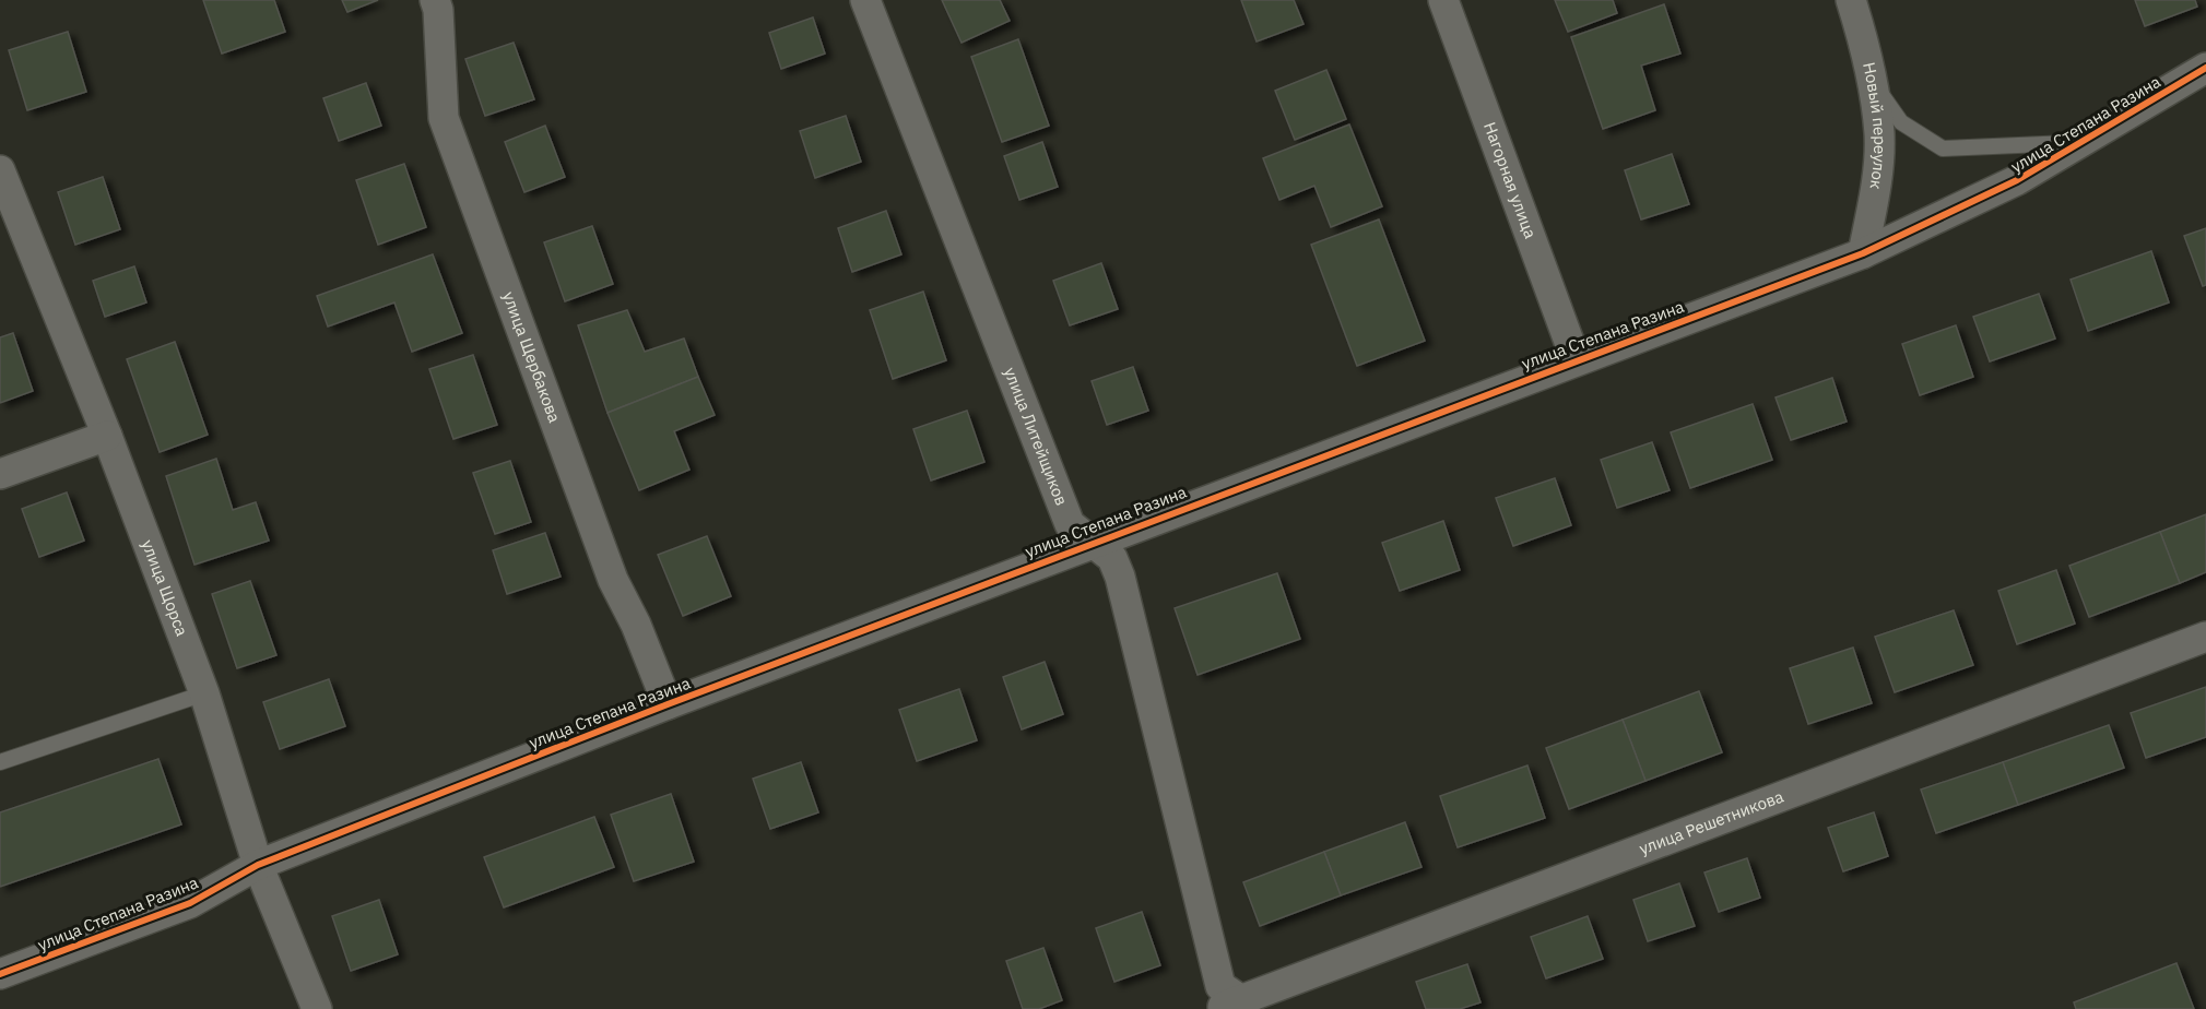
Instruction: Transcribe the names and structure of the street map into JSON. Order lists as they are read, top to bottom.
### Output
{
  "streets": {
    "street": [
      "улица Степана Разина",
      "Новый переулок",
      "Нагорная улица",
      "улица Щербакова",
      "улица Литейщиков",
      "улица Щорса",
      "улица Решетникова"
    ]
  },
  "crossings": [
    ["улица Степана Разина", "Новый переулок"],
    ["улица Степана Разина", "Нагорная улица"],
    ["улица Степана Разина", "улица Щербакова"],
    ["улица Степана Разина", "улица Литейщиков"],
    ["улица Степана Разина", "улица Щорса"],
    ["улица Литейщиков", "улица Решетникова"]
  ]
}
